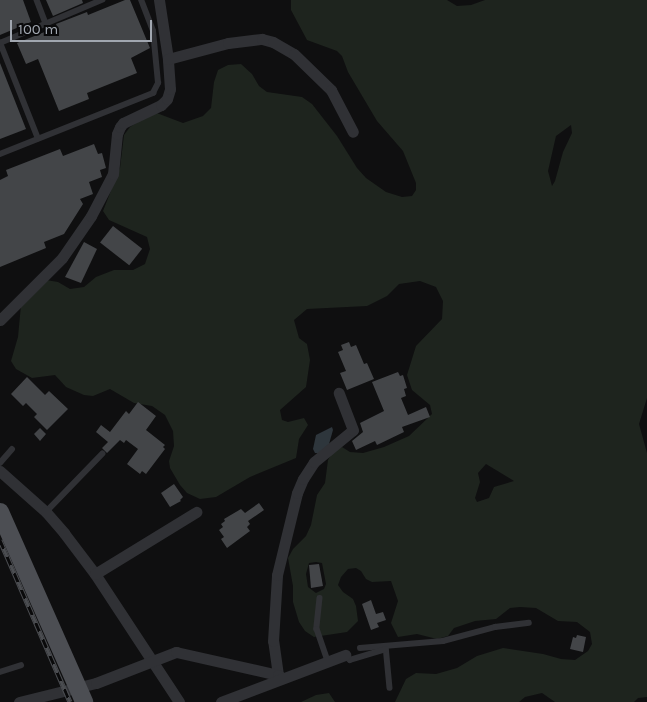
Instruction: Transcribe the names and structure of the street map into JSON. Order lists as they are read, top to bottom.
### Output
{
  "scale_bar": "100 m"
}
